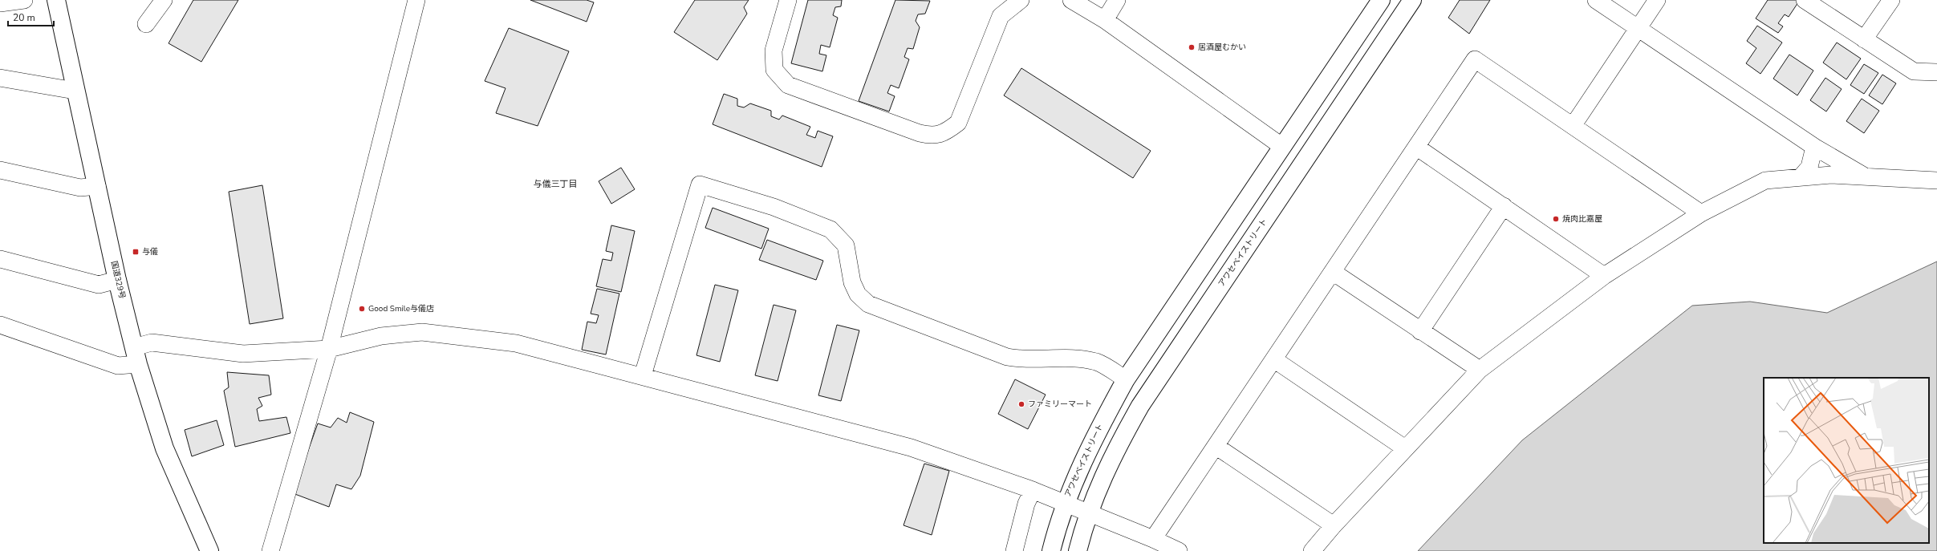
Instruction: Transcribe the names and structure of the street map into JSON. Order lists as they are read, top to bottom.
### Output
{
  "streets": {
    "main road": ["アワセベイストリート", "国道329号"]
  },
  "districts": ["与儀三丁目"],
  "places": {
    "other": [
      "居酒屋むかい",
      "焼肉比嘉屋",
      "Good Smile与儀店",
      "ファミリーマート"
    ],
    "transit": ["与儀"]
  },
  "scale_bar": "20 m"
}
